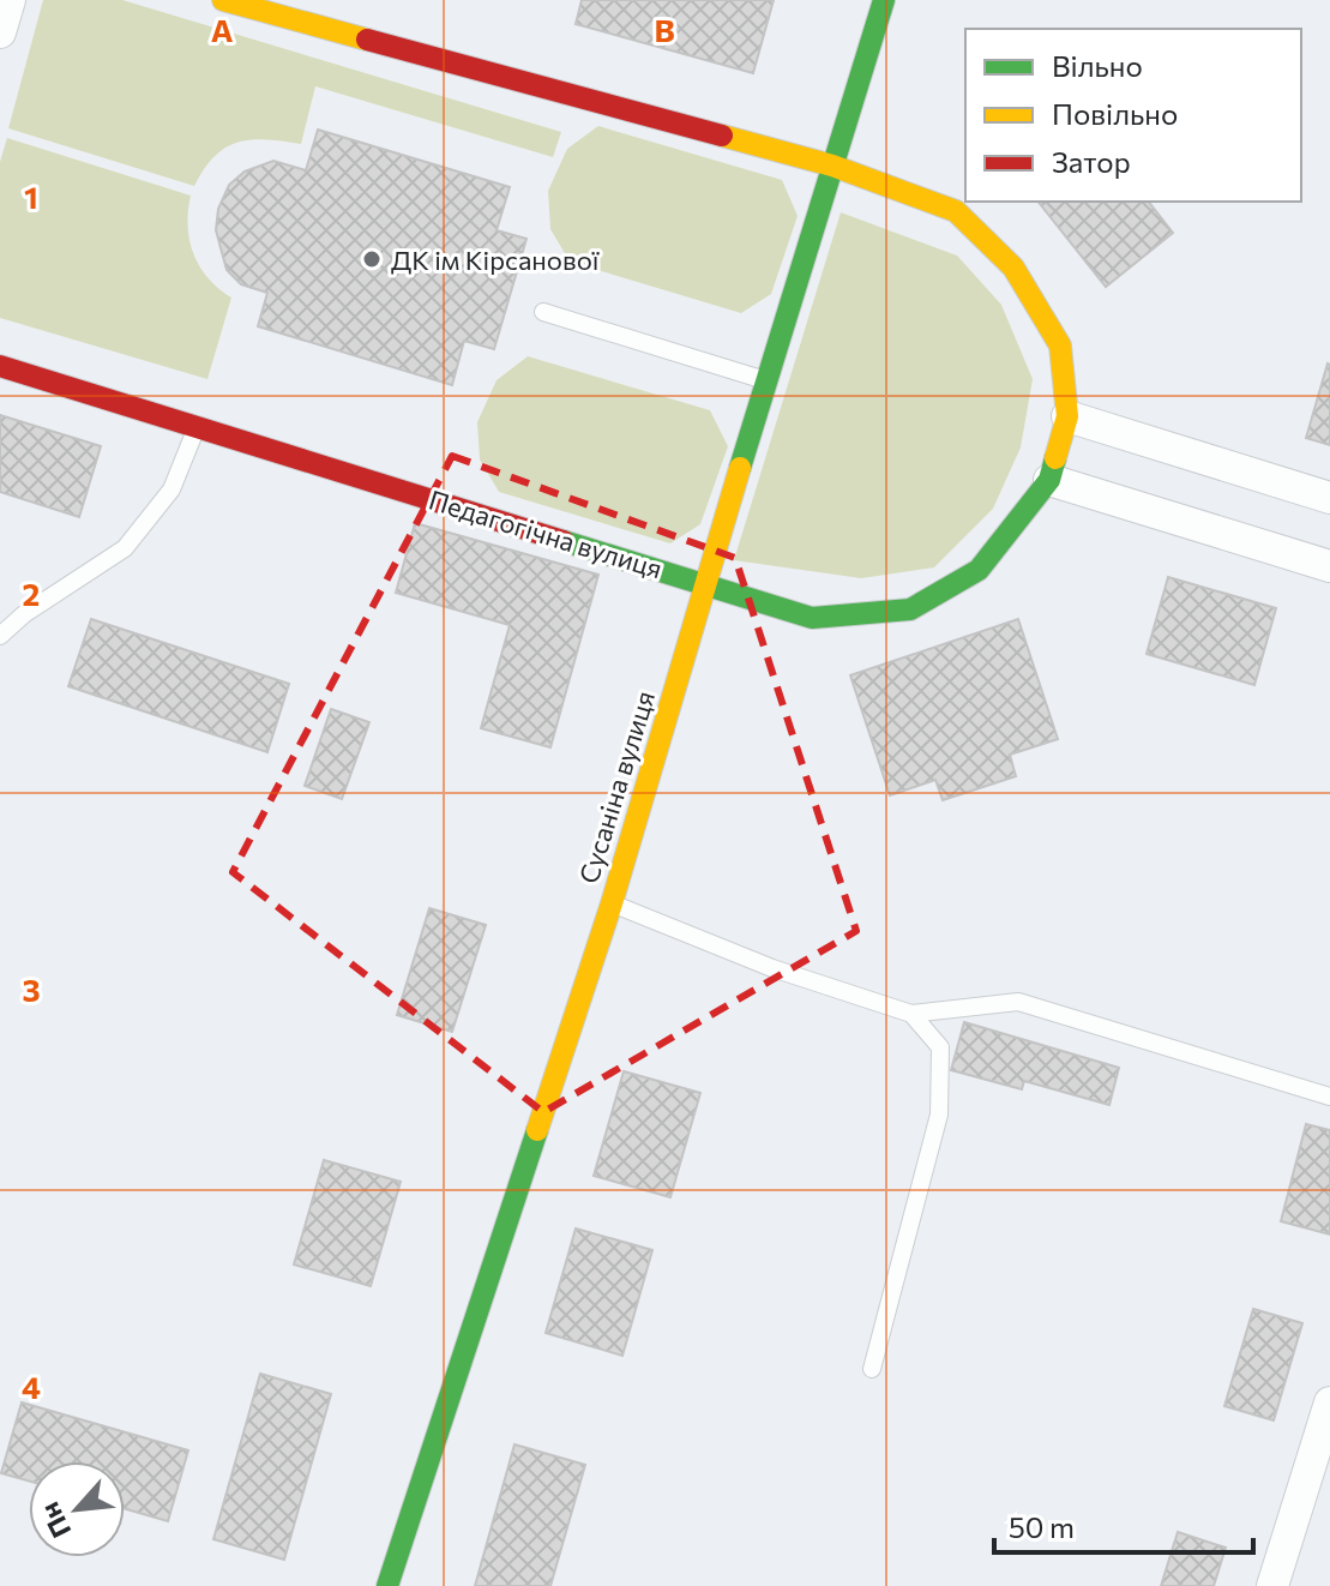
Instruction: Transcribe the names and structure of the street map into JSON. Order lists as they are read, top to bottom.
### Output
{
  "streets": {
    "street": ["Педагогічна вулиця", "Сусаніна вулиця"]
  },
  "crossings": [
    ["Педагогічна вулиця", "Сусаніна вулиця"]
  ],
  "places": ["ДК ім Кірсанової"],
  "legend": ["Вільно", "Повільно", "Затор"],
  "scale_bar": "50 m",
  "north": "bottom left",
  "grid": {
    "columns": ["A", "B"],
    "rows": [
      "1",
      "2",
      "3",
      "4"
    ]
  }
}
